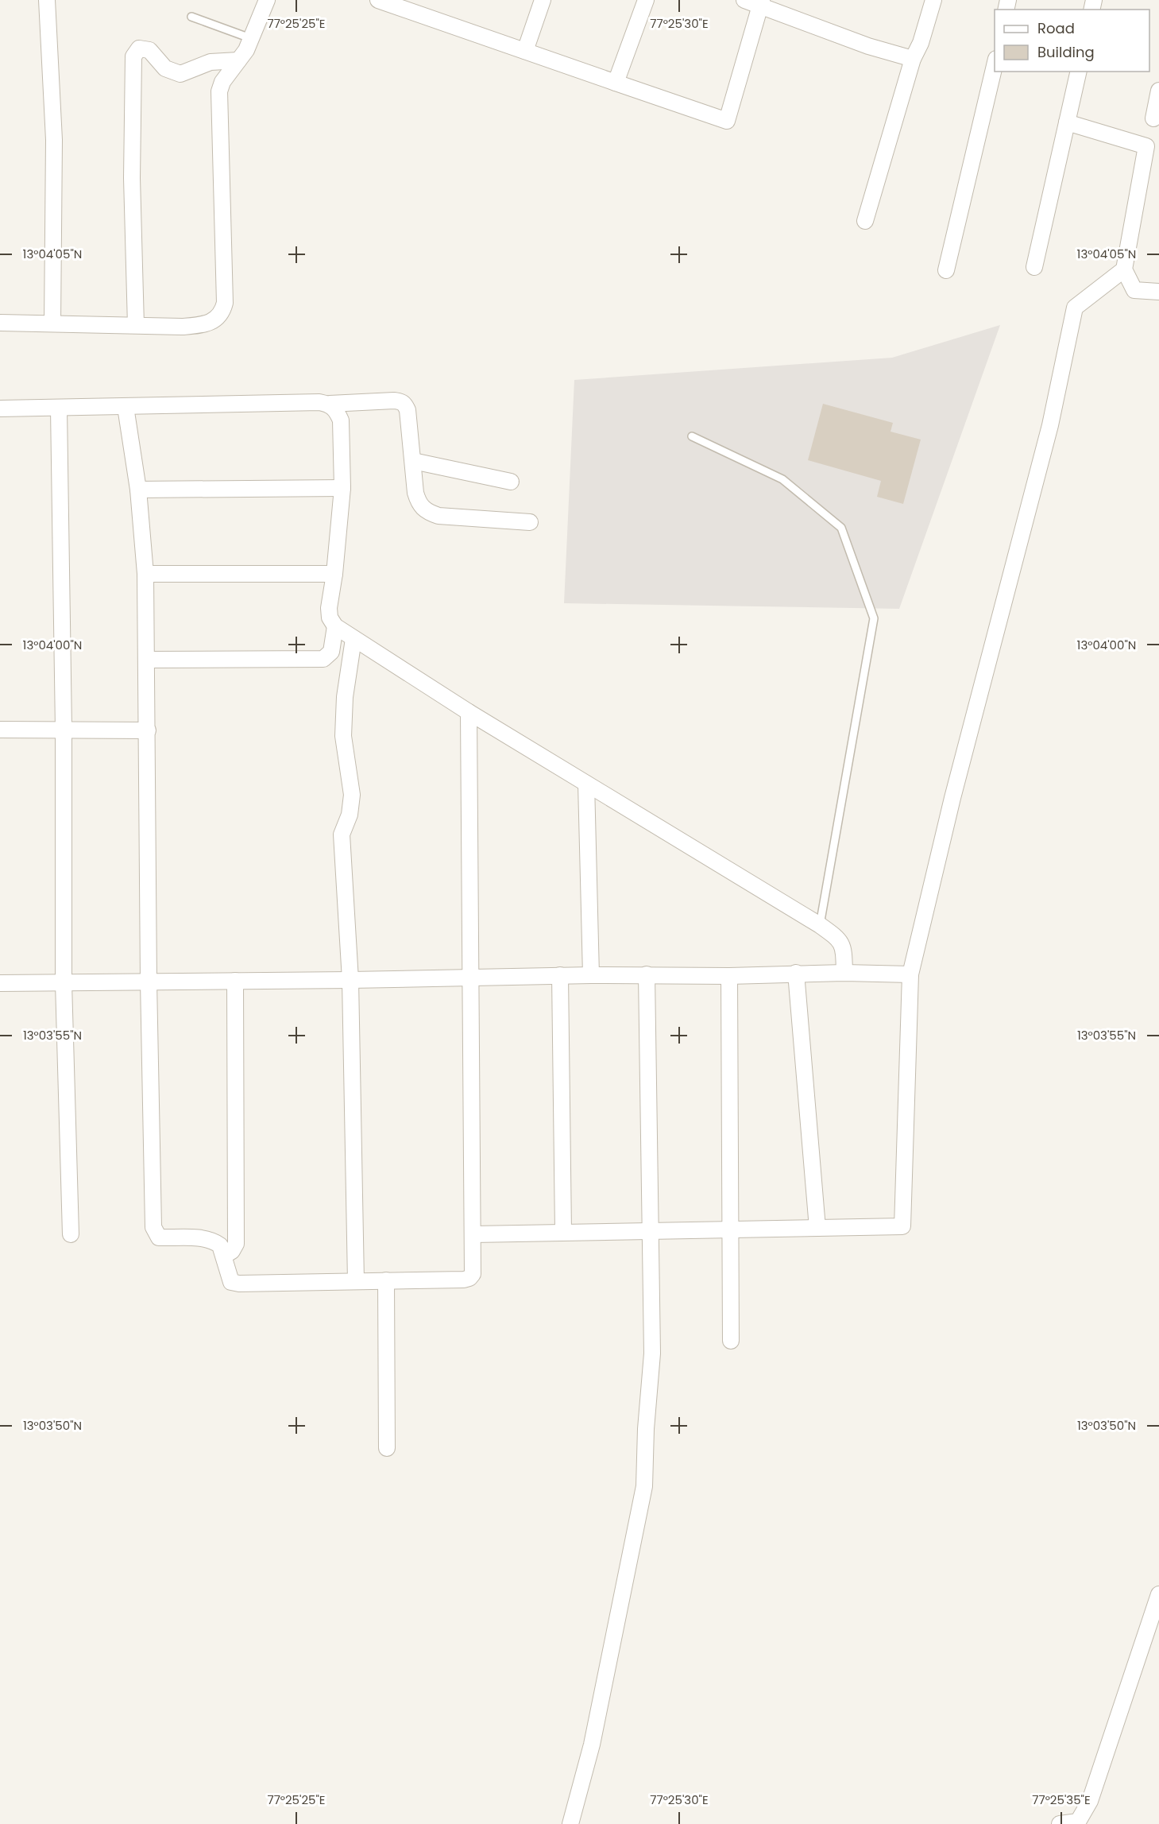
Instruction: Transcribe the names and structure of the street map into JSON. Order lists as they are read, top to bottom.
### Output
{
  "legend": ["Road", "Building"],
  "coordinates": [
    "77°25'25\"E",
    "77°25'30\"E",
    "13°04'05\"N",
    "13°04'00\"N",
    "13°03'55\"N",
    "13°03'50\"N",
    "77°25'35\"E"
  ]
}
